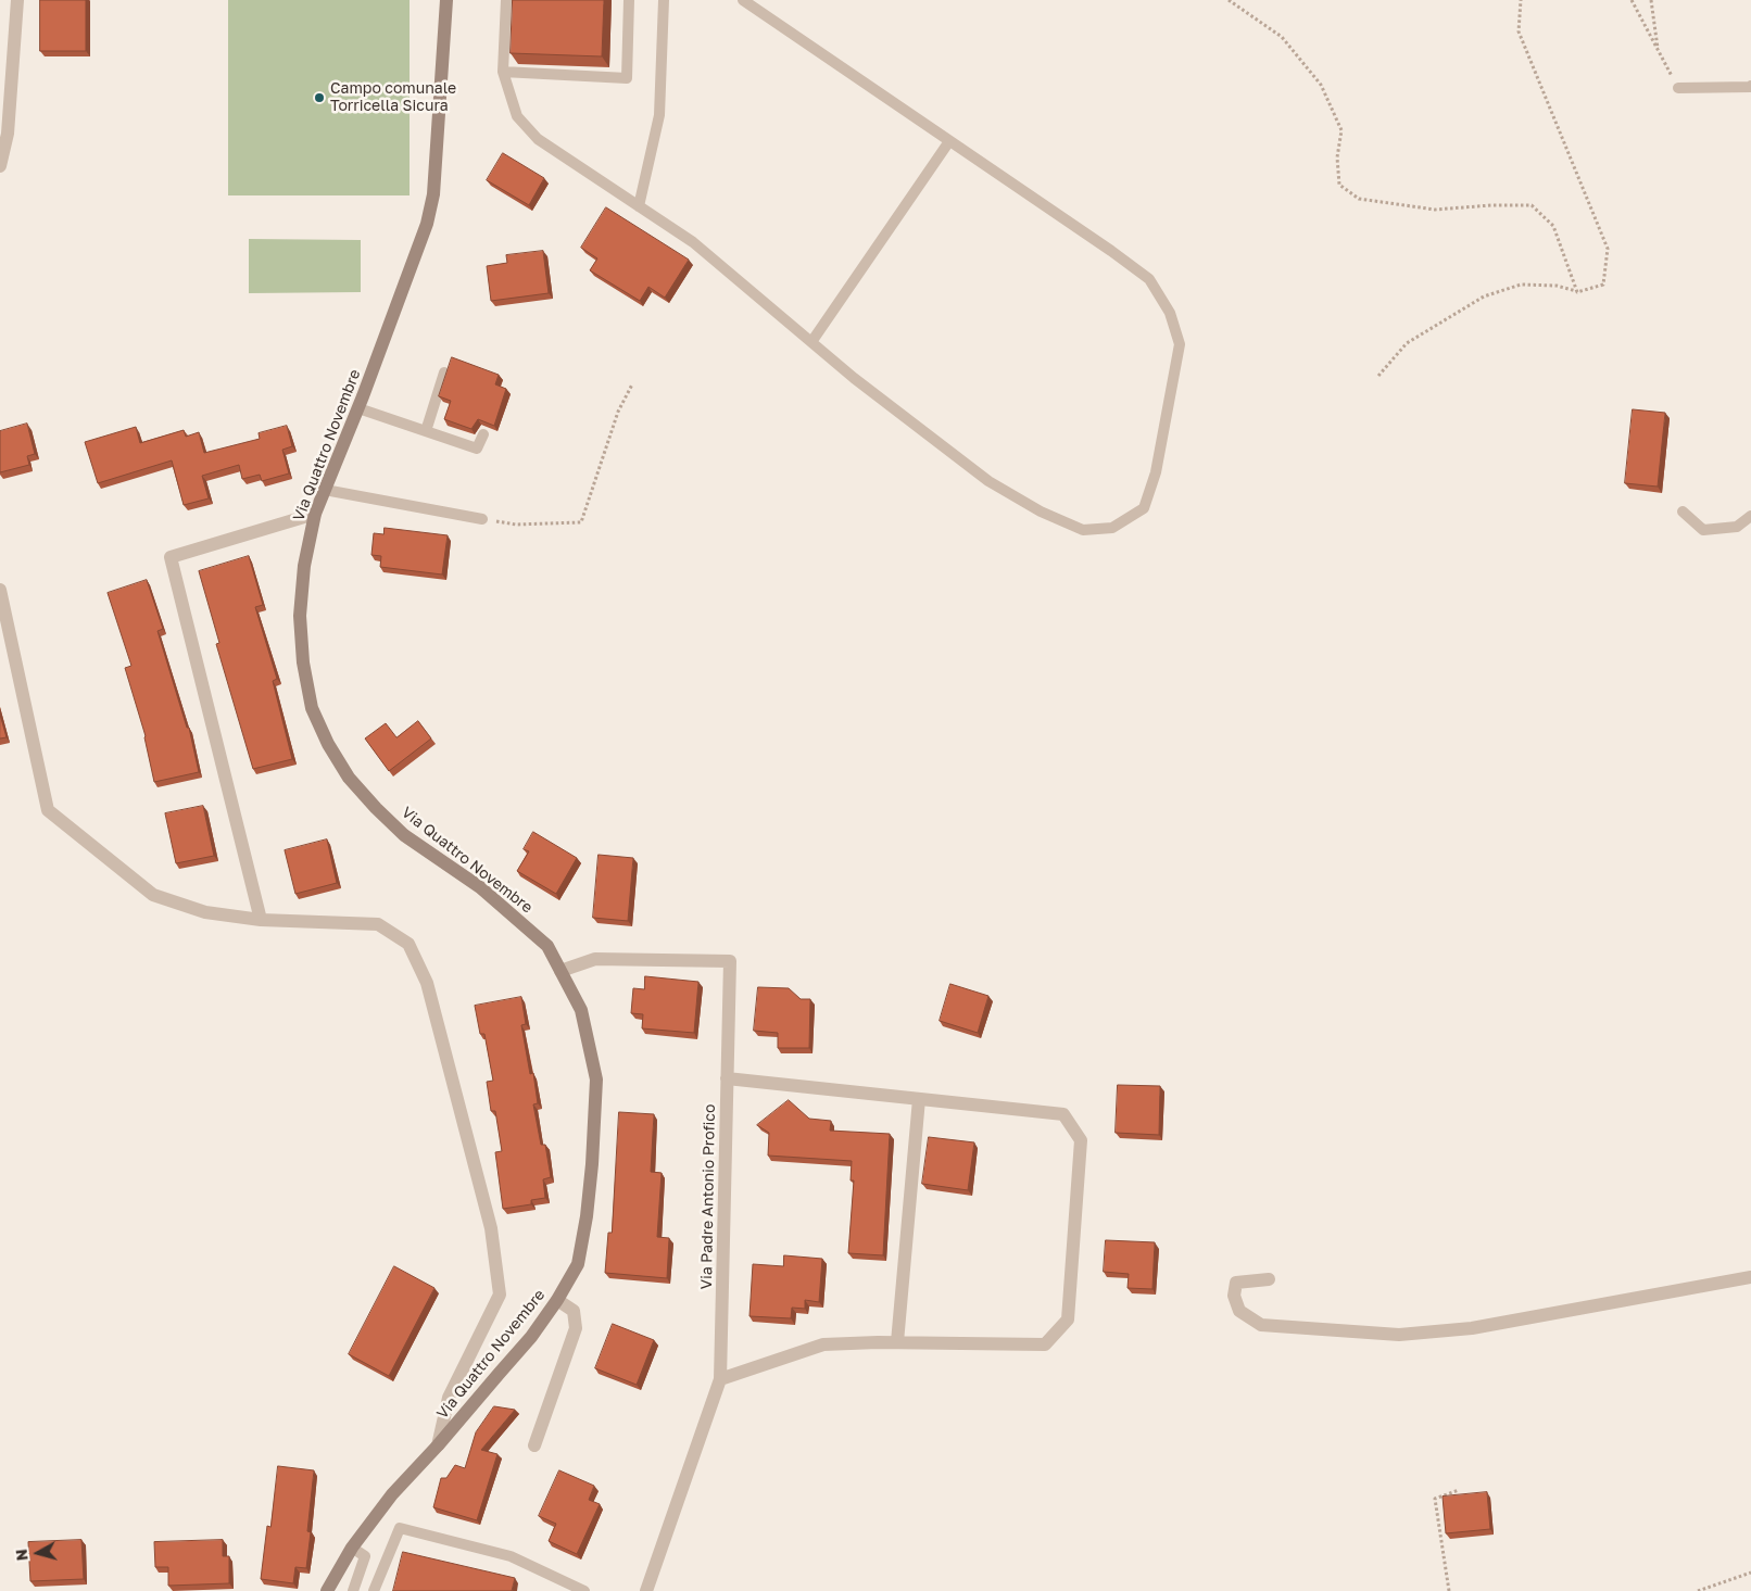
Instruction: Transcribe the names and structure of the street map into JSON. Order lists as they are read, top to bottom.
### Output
{
  "streets": {
    "main road": ["Via Quattro Novembre"],
    "street": ["Via Padre Antonio Profico"]
  },
  "crossings": [
    ["Via Quattro Novembre", "Via Padre Antonio Profico"]
  ],
  "places": ["Campo comunale Torricella Sicura"],
  "north": "left"
}
